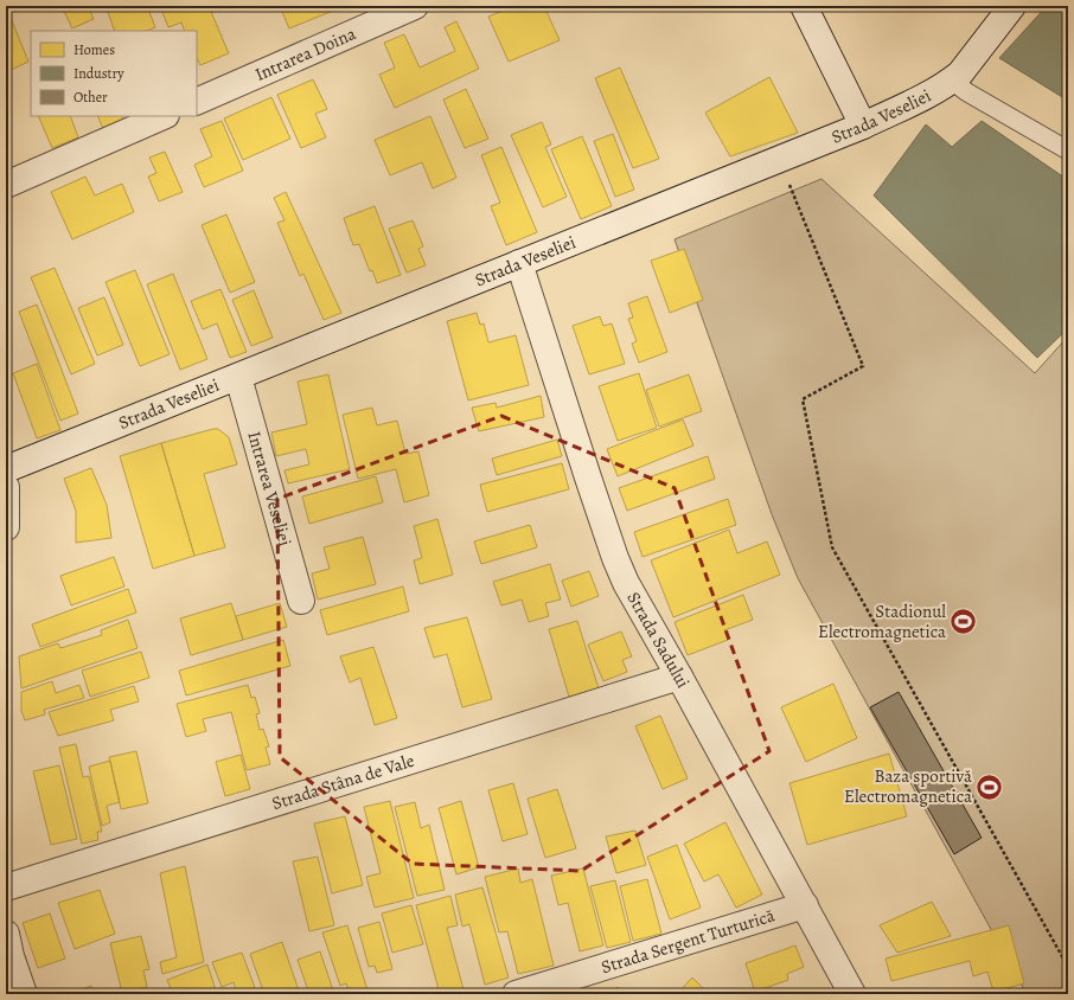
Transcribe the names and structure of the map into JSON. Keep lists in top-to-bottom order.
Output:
{
  "streets": {
    "street": [
      "Intrarea Doina",
      "Strada Veseliei",
      "Intrarea Veseliei",
      "Strada Sadului",
      "Strada Stâna de Vale",
      "Strada Sergent Turturică"
    ]
  },
  "crossings": [
    ["Strada Veseliei", "Intrarea Veseliei"],
    ["Strada Veseliei", "Strada Sadului"],
    ["Strada Sadului", "Strada Stâna de Vale"],
    ["Strada Sadului", "Strada Sergent Turturică"]
  ],
  "places": {
    "sports": ["Stadionul Electromagnetica", "Baza sportivă Electromagnetica"]
  },
  "legend": ["Homes", "Industry", "Other"]
}
